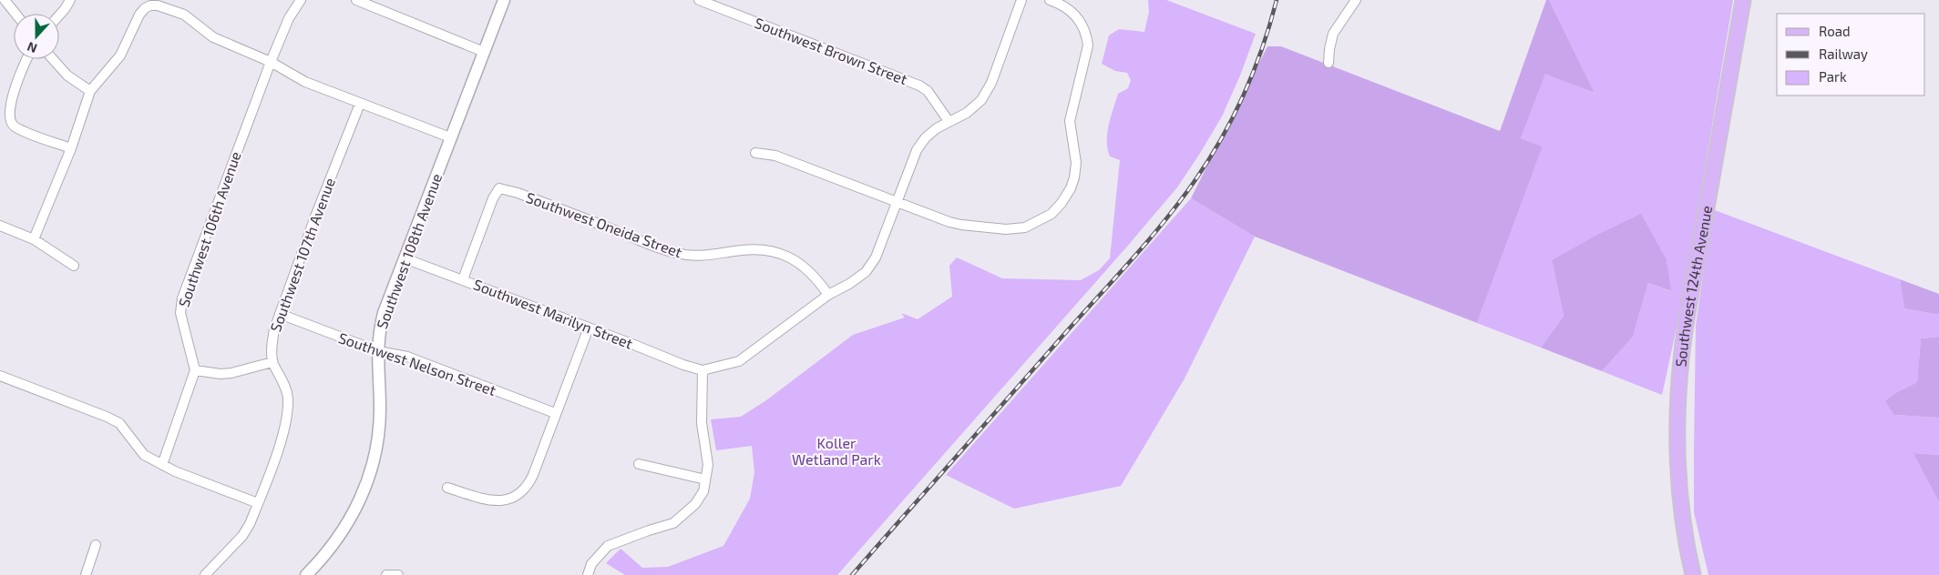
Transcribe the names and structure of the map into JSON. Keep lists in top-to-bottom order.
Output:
{
  "streets": {
    "main road": ["Southwest 124th Avenue"],
    "street": [
      "Southwest Brown Street",
      "Southwest Oneida Street",
      "Southwest 106th Avenue",
      "Southwest 108th Avenue",
      "Southwest 107th Avenue",
      "Southwest Marilyn Street",
      "Southwest Nelson Street"
    ]
  },
  "crossings": [
    ["Southwest Oneida Street", "Southwest Marilyn Street"],
    ["Southwest 108th Avenue", "Southwest Marilyn Street"],
    ["Southwest 108th Avenue", "Southwest Nelson Street"],
    ["Southwest 107th Avenue", "Southwest Nelson Street"]
  ],
  "parks": ["Koller Wetland Park"],
  "legend": ["Road", "Railway", "Park"],
  "north": "bottom"
}
